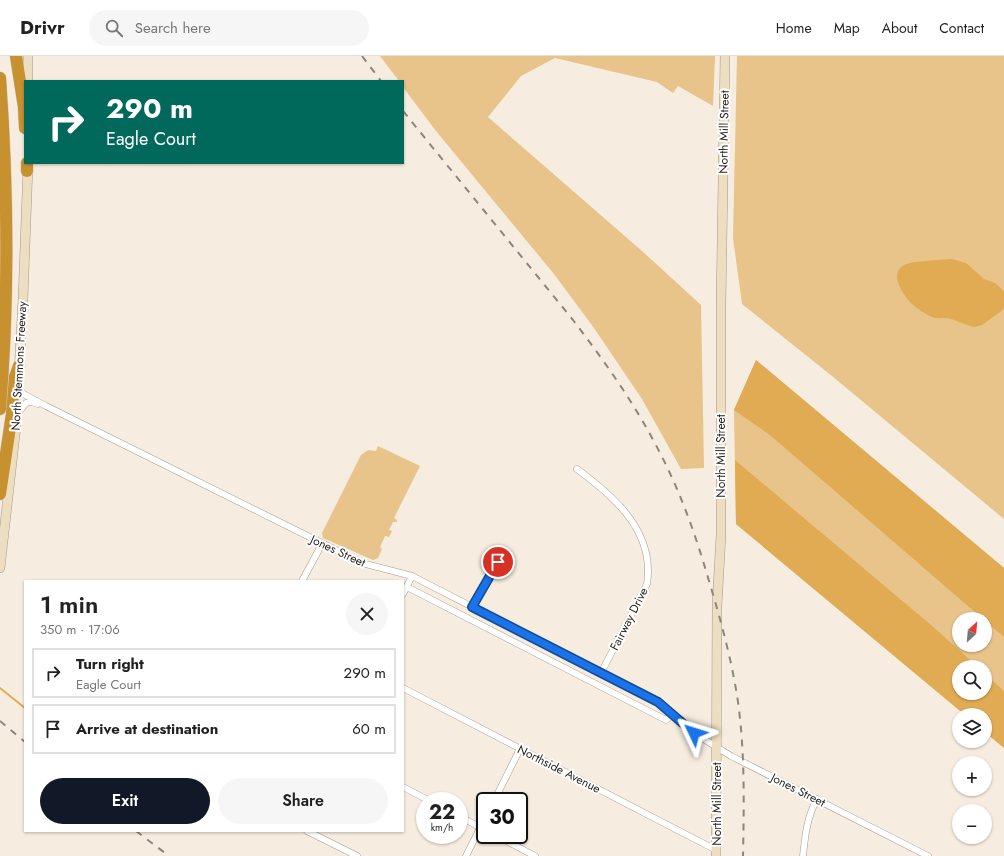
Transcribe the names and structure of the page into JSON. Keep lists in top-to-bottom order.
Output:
{
  "streets": {
    "highway": ["North Stemmons Freeway"],
    "main road": ["North Mill Street"],
    "street": ["Jones Street", "Fairway Drive", "Northside Avenue"]
  },
  "crossings": [
    ["North Mill Street", "Jones Street"],
    ["North Mill Street", "Northside Avenue"],
    ["North Stemmons Freeway", "Jones Street"],
    ["Jones Street", "Fairway Drive"]
  ],
  "north": "top right",
  "page": {
    "header": "Drivr",
    "search": "Search here",
    "nav": [
      "Home",
      "Map",
      "About",
      "Contact"
    ],
    "turn": ["290 m", "Eagle Court"],
    "heading": ["1 min", "350 m · 17:06"],
    "map_buttons": ["+", "−"],
    "list": [
      {
        "name": "Turn right",
        "note": "Eagle Court",
        "value": "290 m"
      },
      {
        "name": "Arrive at destination",
        "value": "60 m"
      }
    ],
    "buttons": ["Exit", "Share"],
    "speed": "22 km/h",
    "limit": "30"
  }
}
